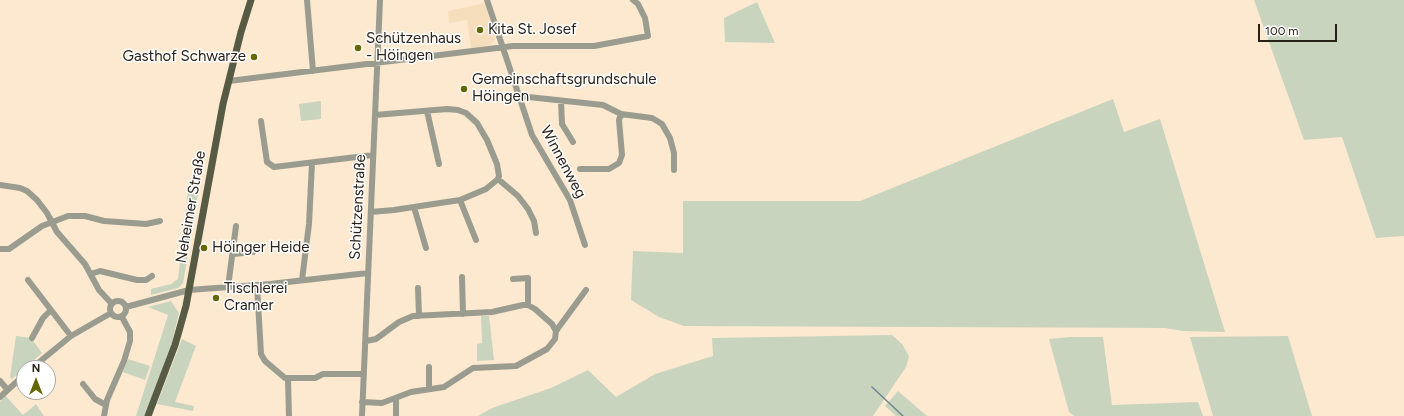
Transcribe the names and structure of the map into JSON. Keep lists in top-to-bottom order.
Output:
{
  "streets": {
    "main road": ["Neheimer Straße"],
    "street": ["Winnenweg", "Schützenstraße"]
  },
  "places": [
    "Kita St. Josef",
    "Schützenhaus - Höingen",
    "Gasthof Schwarze",
    "Gemeinschaftsgrundschule Höingen",
    "Höinger Heide",
    "Tischlerei Cramer"
  ],
  "scale_bar": "100 m",
  "north": "top"
}
